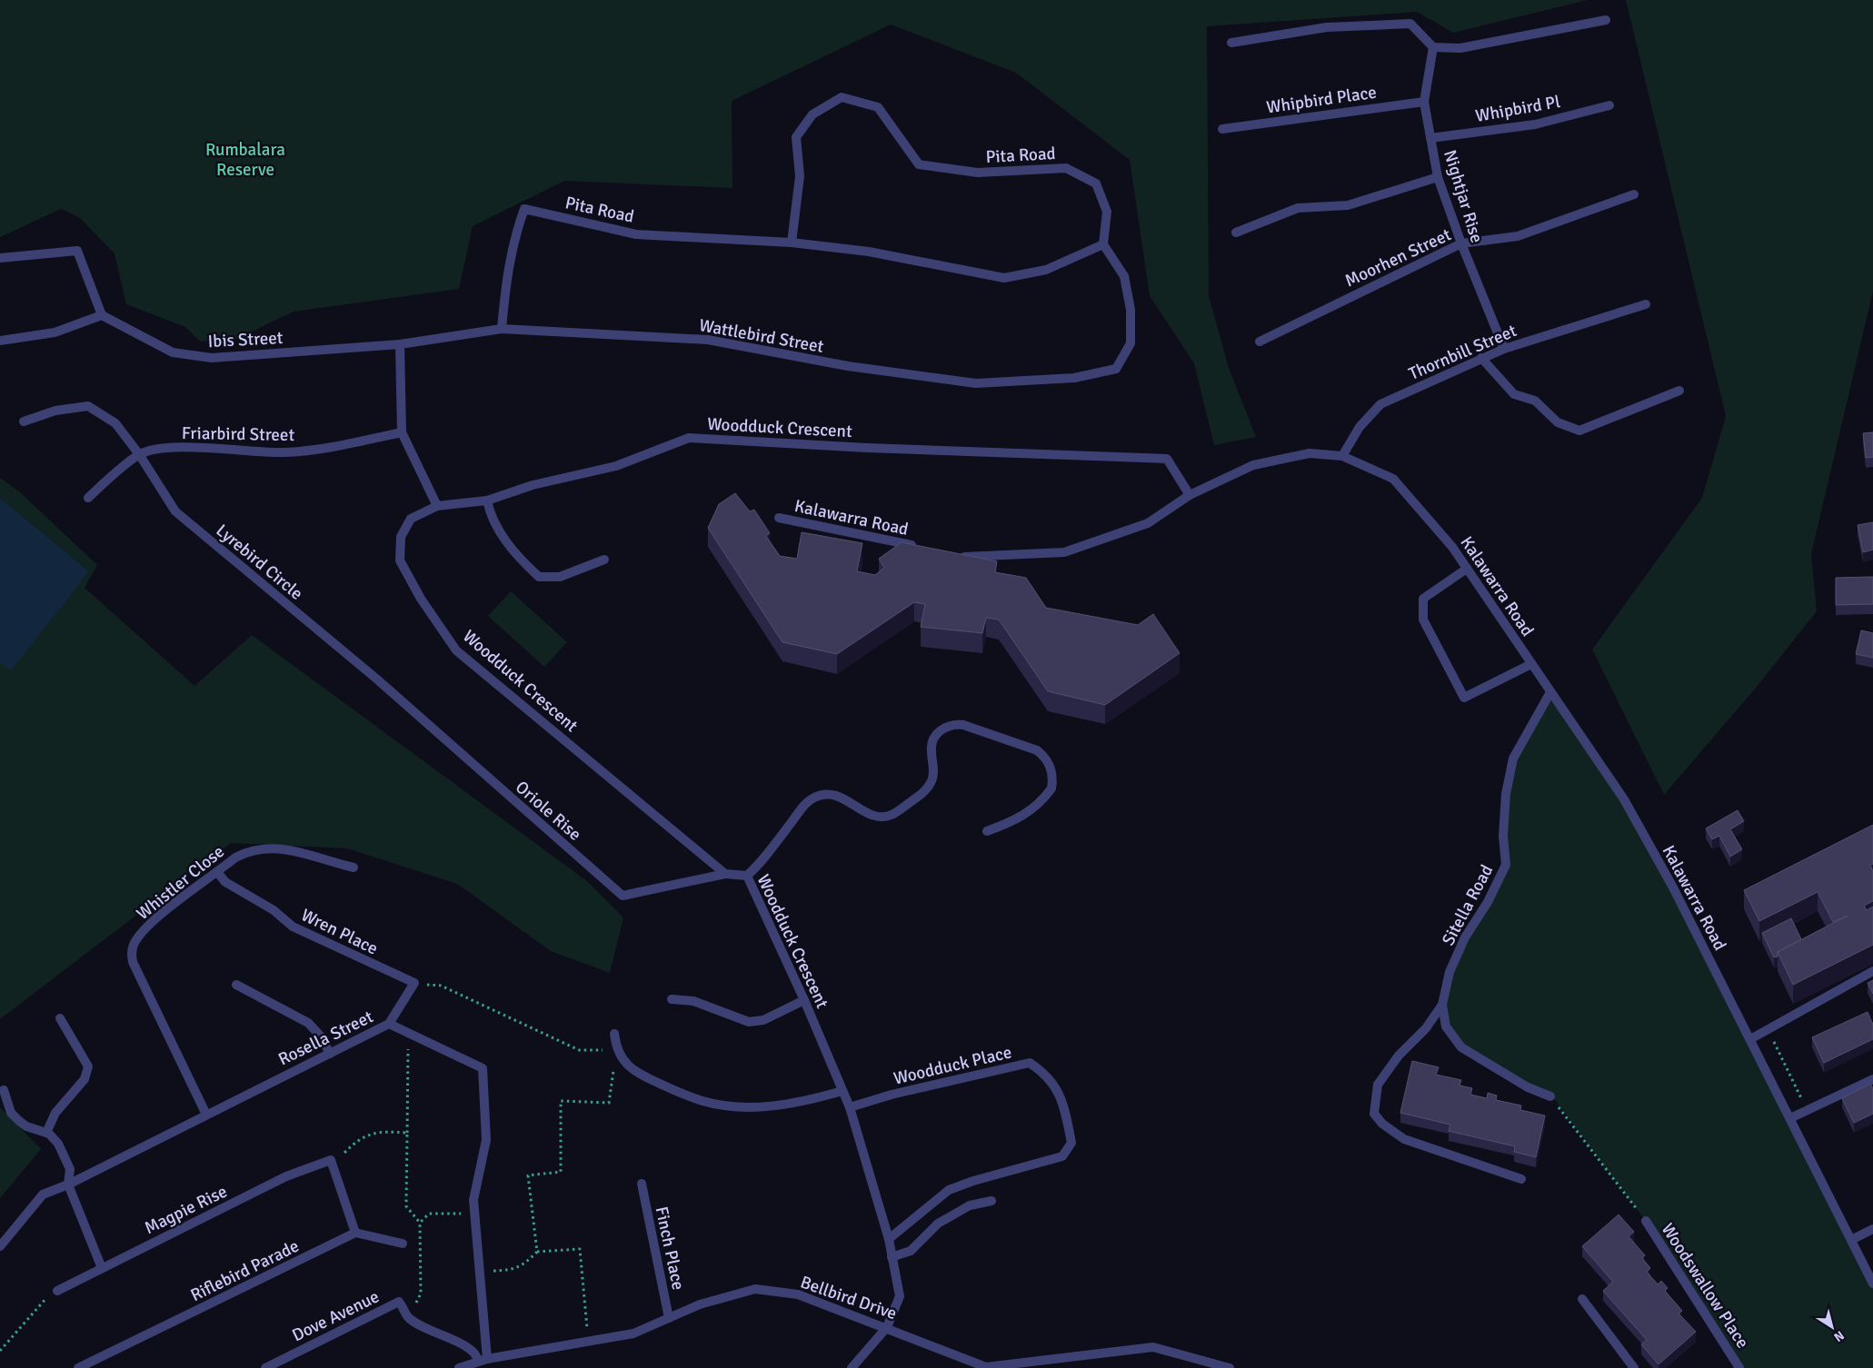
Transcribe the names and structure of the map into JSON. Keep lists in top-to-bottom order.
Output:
{
  "streets": {
    "street": [
      "Whipbird Place",
      "Whipbird Pl",
      "Pita Road",
      "Nightjar Rise",
      "Moorhen Street",
      "Wattlebird Street",
      "Ibis Street",
      "Thornbill Street",
      "Woodduck Crescent",
      "Friarbird Street",
      "Kalawarra Road",
      "Lyrebird Circle",
      "Oriole Rise",
      "Whistler Close",
      "Sitella Road",
      "Wren Place",
      "Rosella Street",
      "Woodduck Place",
      "Magpie Rise",
      "Finch Place",
      "Riflebird Parade",
      "Woodswallow Place",
      "Bellbird Drive",
      "Dove Avenue"
    ]
  },
  "crossings": [
    ["Whipbird Place", "Nightjar Rise"],
    ["Whipbird Pl", "Nightjar Rise"],
    ["Pita Road", "Wattlebird Street"],
    ["Nightjar Rise", "Moorhen Street"],
    ["Nightjar Rise", "Thornbill Street"],
    ["Wattlebird Street", "Ibis Street"],
    ["Thornbill Street", "Kalawarra Road"],
    ["Woodduck Crescent", "Kalawarra Road"],
    ["Woodduck Crescent", "Oriole Rise"],
    ["Woodduck Crescent", "Woodduck Place"],
    ["Woodduck Crescent", "Bellbird Drive"],
    ["Friarbird Street", "Lyrebird Circle"],
    ["Kalawarra Road", "Sitella Road"],
    ["Lyrebird Circle", "Oriole Rise"],
    ["Whistler Close", "Wren Place"],
    ["Whistler Close", "Rosella Street"],
    ["Rosella Street", "Bellbird Drive"],
    ["Rosella Street", "Dove Avenue"],
    ["Finch Place", "Bellbird Drive"],
    ["Bellbird Drive", "Dove Avenue"]
  ],
  "parks": ["Rumbalara Reserve"],
  "north": "bottom right"
}
